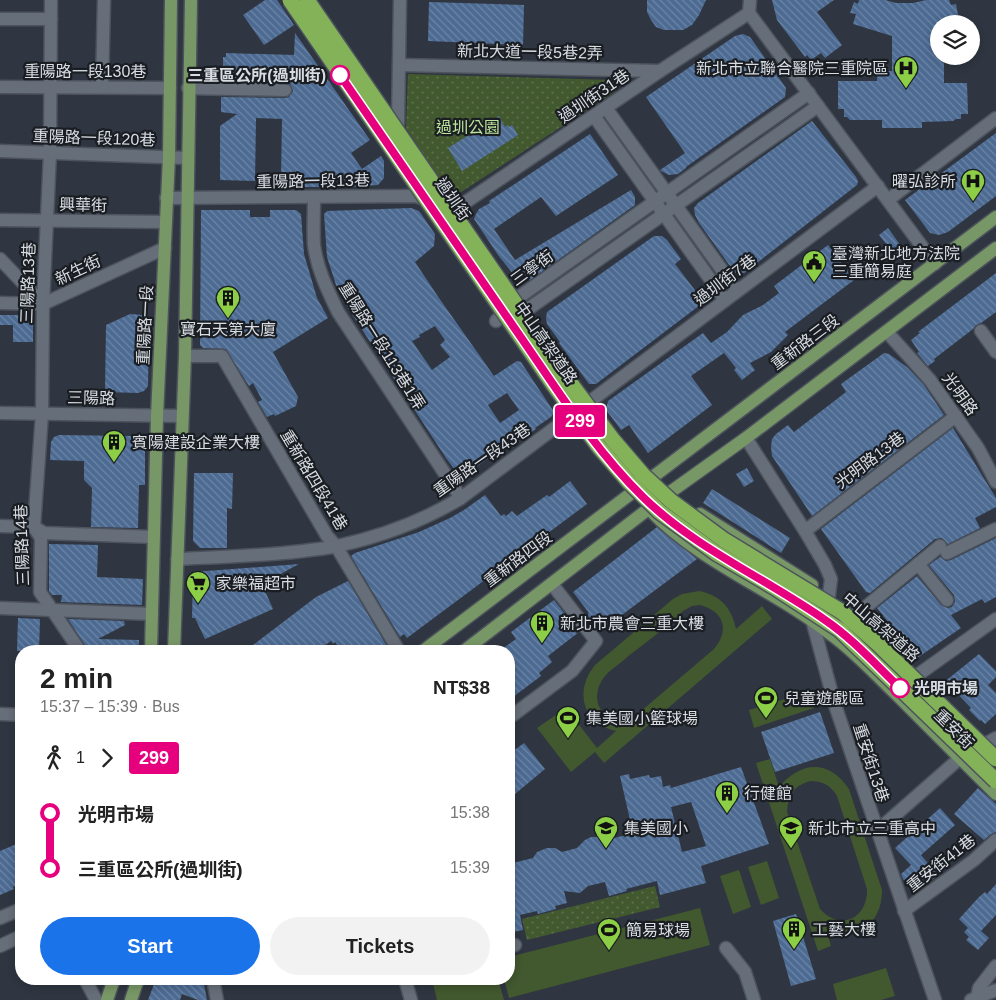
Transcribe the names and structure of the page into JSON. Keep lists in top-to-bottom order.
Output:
{
  "streets": {
    "highway": ["中山高架道路"],
    "main road": [
      "過圳街",
      "重陽路一段",
      "重新路三段",
      "重新路四段",
      "重安街"
    ],
    "street": [
      "新北大道一段5巷2弄",
      "重陽路一段130巷",
      "過圳街31巷",
      "重陽路一段120巷",
      "重陽路一段13巷",
      "興華街",
      "三寧街",
      "新生街",
      "過圳街7巷",
      "三陽路13巷",
      "重陽路一段113巷1弄",
      "光明路",
      "三陽路",
      "重陽路一段43巷",
      "光明路13巷",
      "重新路四段41巷",
      "三陽路14巷",
      "重安街13巷",
      "重安街41巷"
    ]
  },
  "crossings": [
    ["新北大道一段5巷2弄", "過圳街31巷"],
    ["重陽路一段130巷", "三陽路13巷"],
    ["重陽路一段130巷", "重陽路一段"],
    ["過圳街31巷", "重陽路一段13巷"],
    ["重陽路一段120巷", "三陽路13巷"],
    ["重陽路一段120巷", "重陽路一段"],
    ["重陽路一段13巷", "過圳街"],
    ["重陽路一段13巷", "重陽路一段"],
    ["重陽路一段13巷", "重陽路一段113巷1弄"],
    ["過圳街", "三寧街"],
    ["過圳街", "重新路三段"],
    ["過圳街", "重陽路一段43巷"],
    ["過圳街", "重新路四段"],
    ["過圳街", "重安街"],
    ["興華街", "三陽路13巷"],
    ["興華街", "重陽路一段"],
    ["新生街", "三陽路13巷"],
    ["新生街", "重陽路一段"],
    ["過圳街7巷", "重陽路一段43巷"],
    ["三陽路13巷", "三陽路"],
    ["三陽路13巷", "三陽路14巷"],
    ["重陽路一段", "三陽路"],
    ["重新路三段", "重新路四段"],
    ["重陽路一段113巷1弄", "重陽路一段43巷"],
    ["光明路", "光明路13巷"],
    ["三陽路", "三陽路14巷"],
    ["重陽路一段43巷", "重新路四段41巷"],
    ["重安街", "重安街13巷"],
    ["重安街13巷", "重安街41巷"]
  ],
  "parks": ["過圳公園"],
  "places": {
    "other": ["三重區公所(過圳街)", "光明市場"],
    "hospital": ["新北市立聯合醫院三重院區", "曜弘診所"],
    "public building": ["臺灣新北地方法院 三重簡易庭"],
    "building": [
      "寶石天第大廈",
      "賓陽建設企業大樓",
      "新北市農會三重大樓",
      "行健館",
      "工藝大樓"
    ],
    "supermarket": ["家樂福超市"],
    "sports": ["兒童遊戲區", "集美國小籃球場", "簡易球場"],
    "school or university": ["集美國小", "新北市立三重高中"]
  },
  "lines": ["bus line 299"],
  "page": {
    "on_map": "299",
    "heading": ["2 min", "15:37 – 15:39 · Bus", "NT$38"],
    "legs": ["1", "299"],
    "list": [
      {
        "name": "光明市場",
        "value": "15:38"
      },
      {
        "name": "三重區公所(過圳街)",
        "value": "15:39"
      }
    ],
    "buttons": ["Start", "Tickets"]
  }
}
